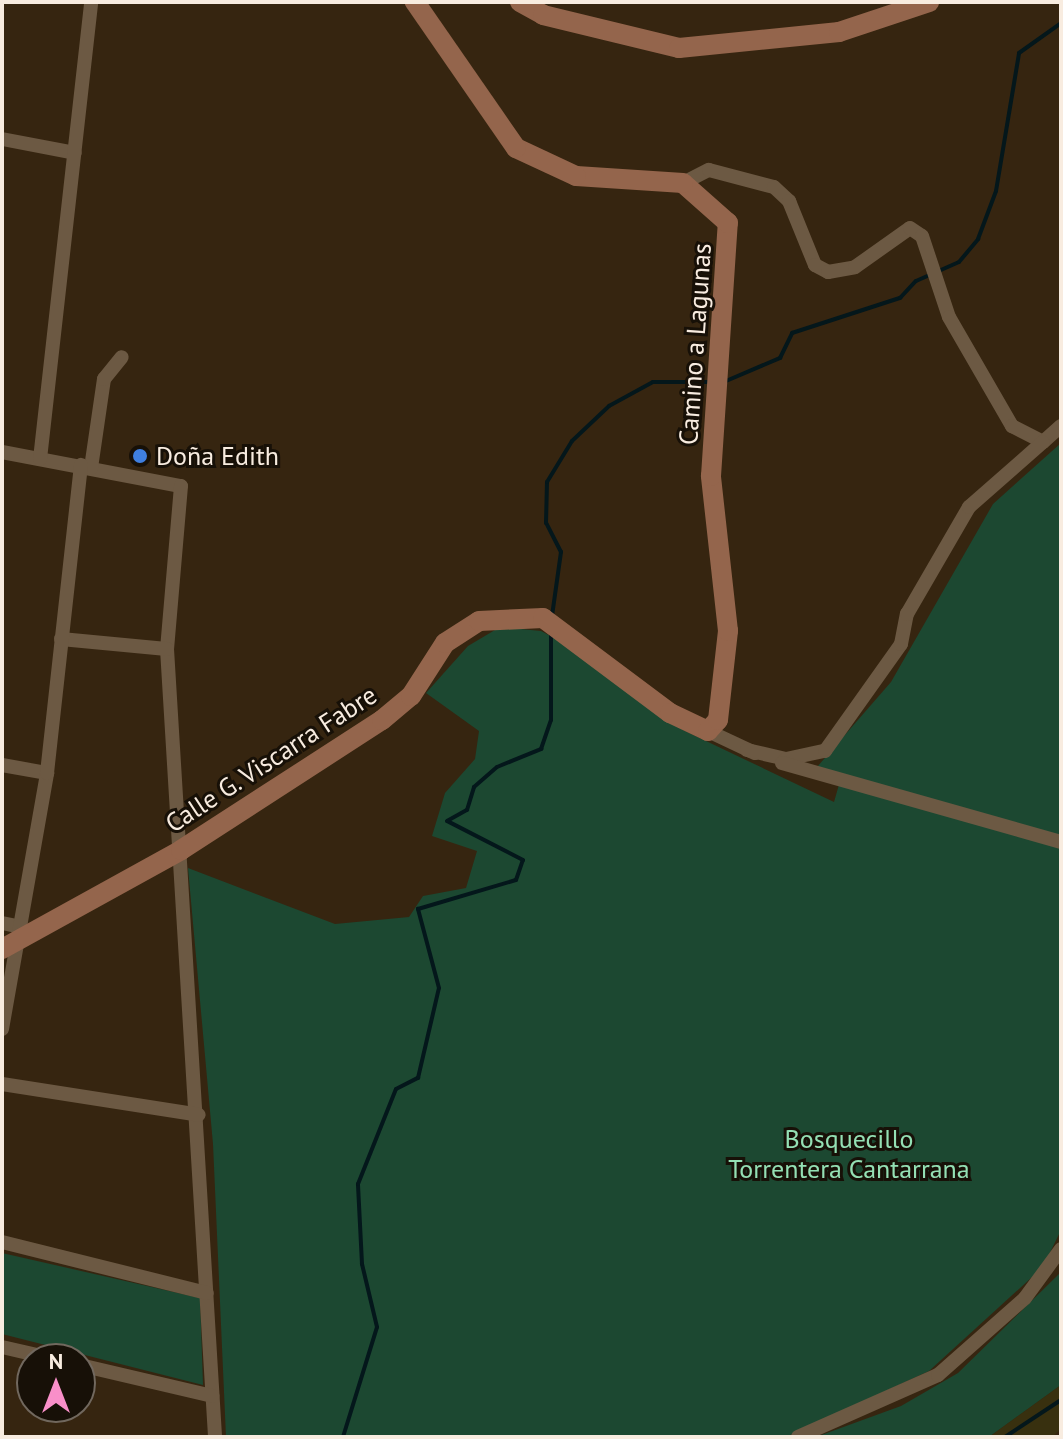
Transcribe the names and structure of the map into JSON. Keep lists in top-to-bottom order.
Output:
{
  "streets": {
    "street": ["Camino a Lagunas", "Calle G. Viscarra Fabre"]
  },
  "crossings": [
    ["Camino a Lagunas", "Calle G. Viscarra Fabre"]
  ],
  "parks": ["Bosquecillo Torrentera Cantarrana"],
  "places": ["Doña Edith"],
  "north": "top"
}
